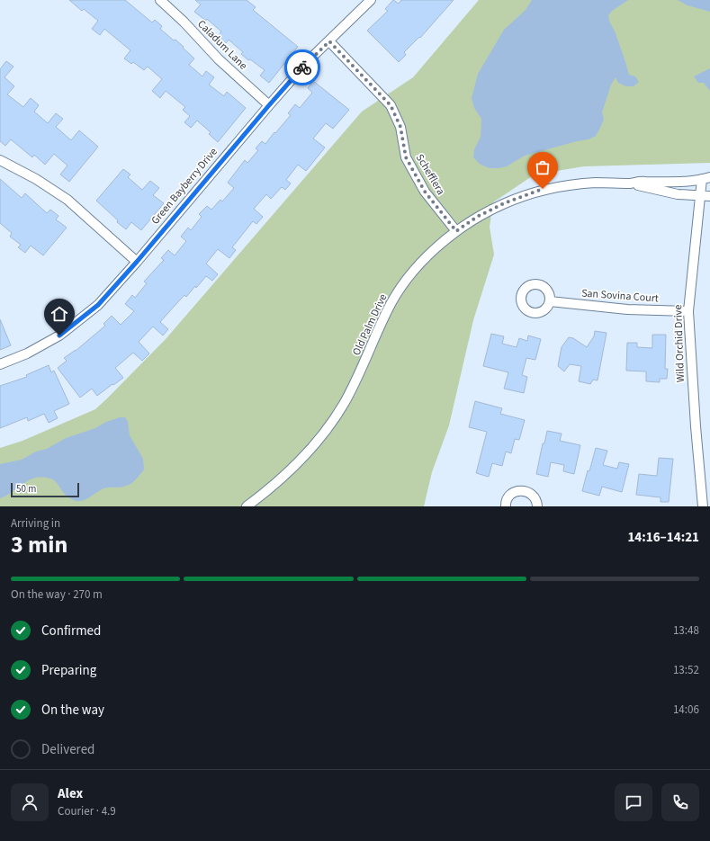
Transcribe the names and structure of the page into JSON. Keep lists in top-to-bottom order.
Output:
{
  "streets": {
    "street": [
      "Caladum Lane",
      "Schefflera",
      "Green Bayberry Drive",
      "San Sovina Court",
      "Old Palm Drive",
      "Wild Orchid Drive"
    ]
  },
  "crossings": [
    ["Caladum Lane", "Green Bayberry Drive"],
    ["Schefflera", "Green Bayberry Drive"],
    ["Schefflera", "Old Palm Drive"],
    ["San Sovina Court", "Wild Orchid Drive"],
    ["Old Palm Drive", "Wild Orchid Drive"]
  ],
  "scale_bar": "50 m",
  "page": {
    "scale": "50 m",
    "heading": ["3 min", "Arriving in", "14:16–14:21"],
    "panel": ["Alex", "Courier · 4.9"],
    "bar": "On the way · 270 m",
    "list": [
      ["Confirmed", "13:48"],
      ["Preparing", "13:52"],
      ["On the way", "14:06"],
      "Delivered"
    ]
  }
}
